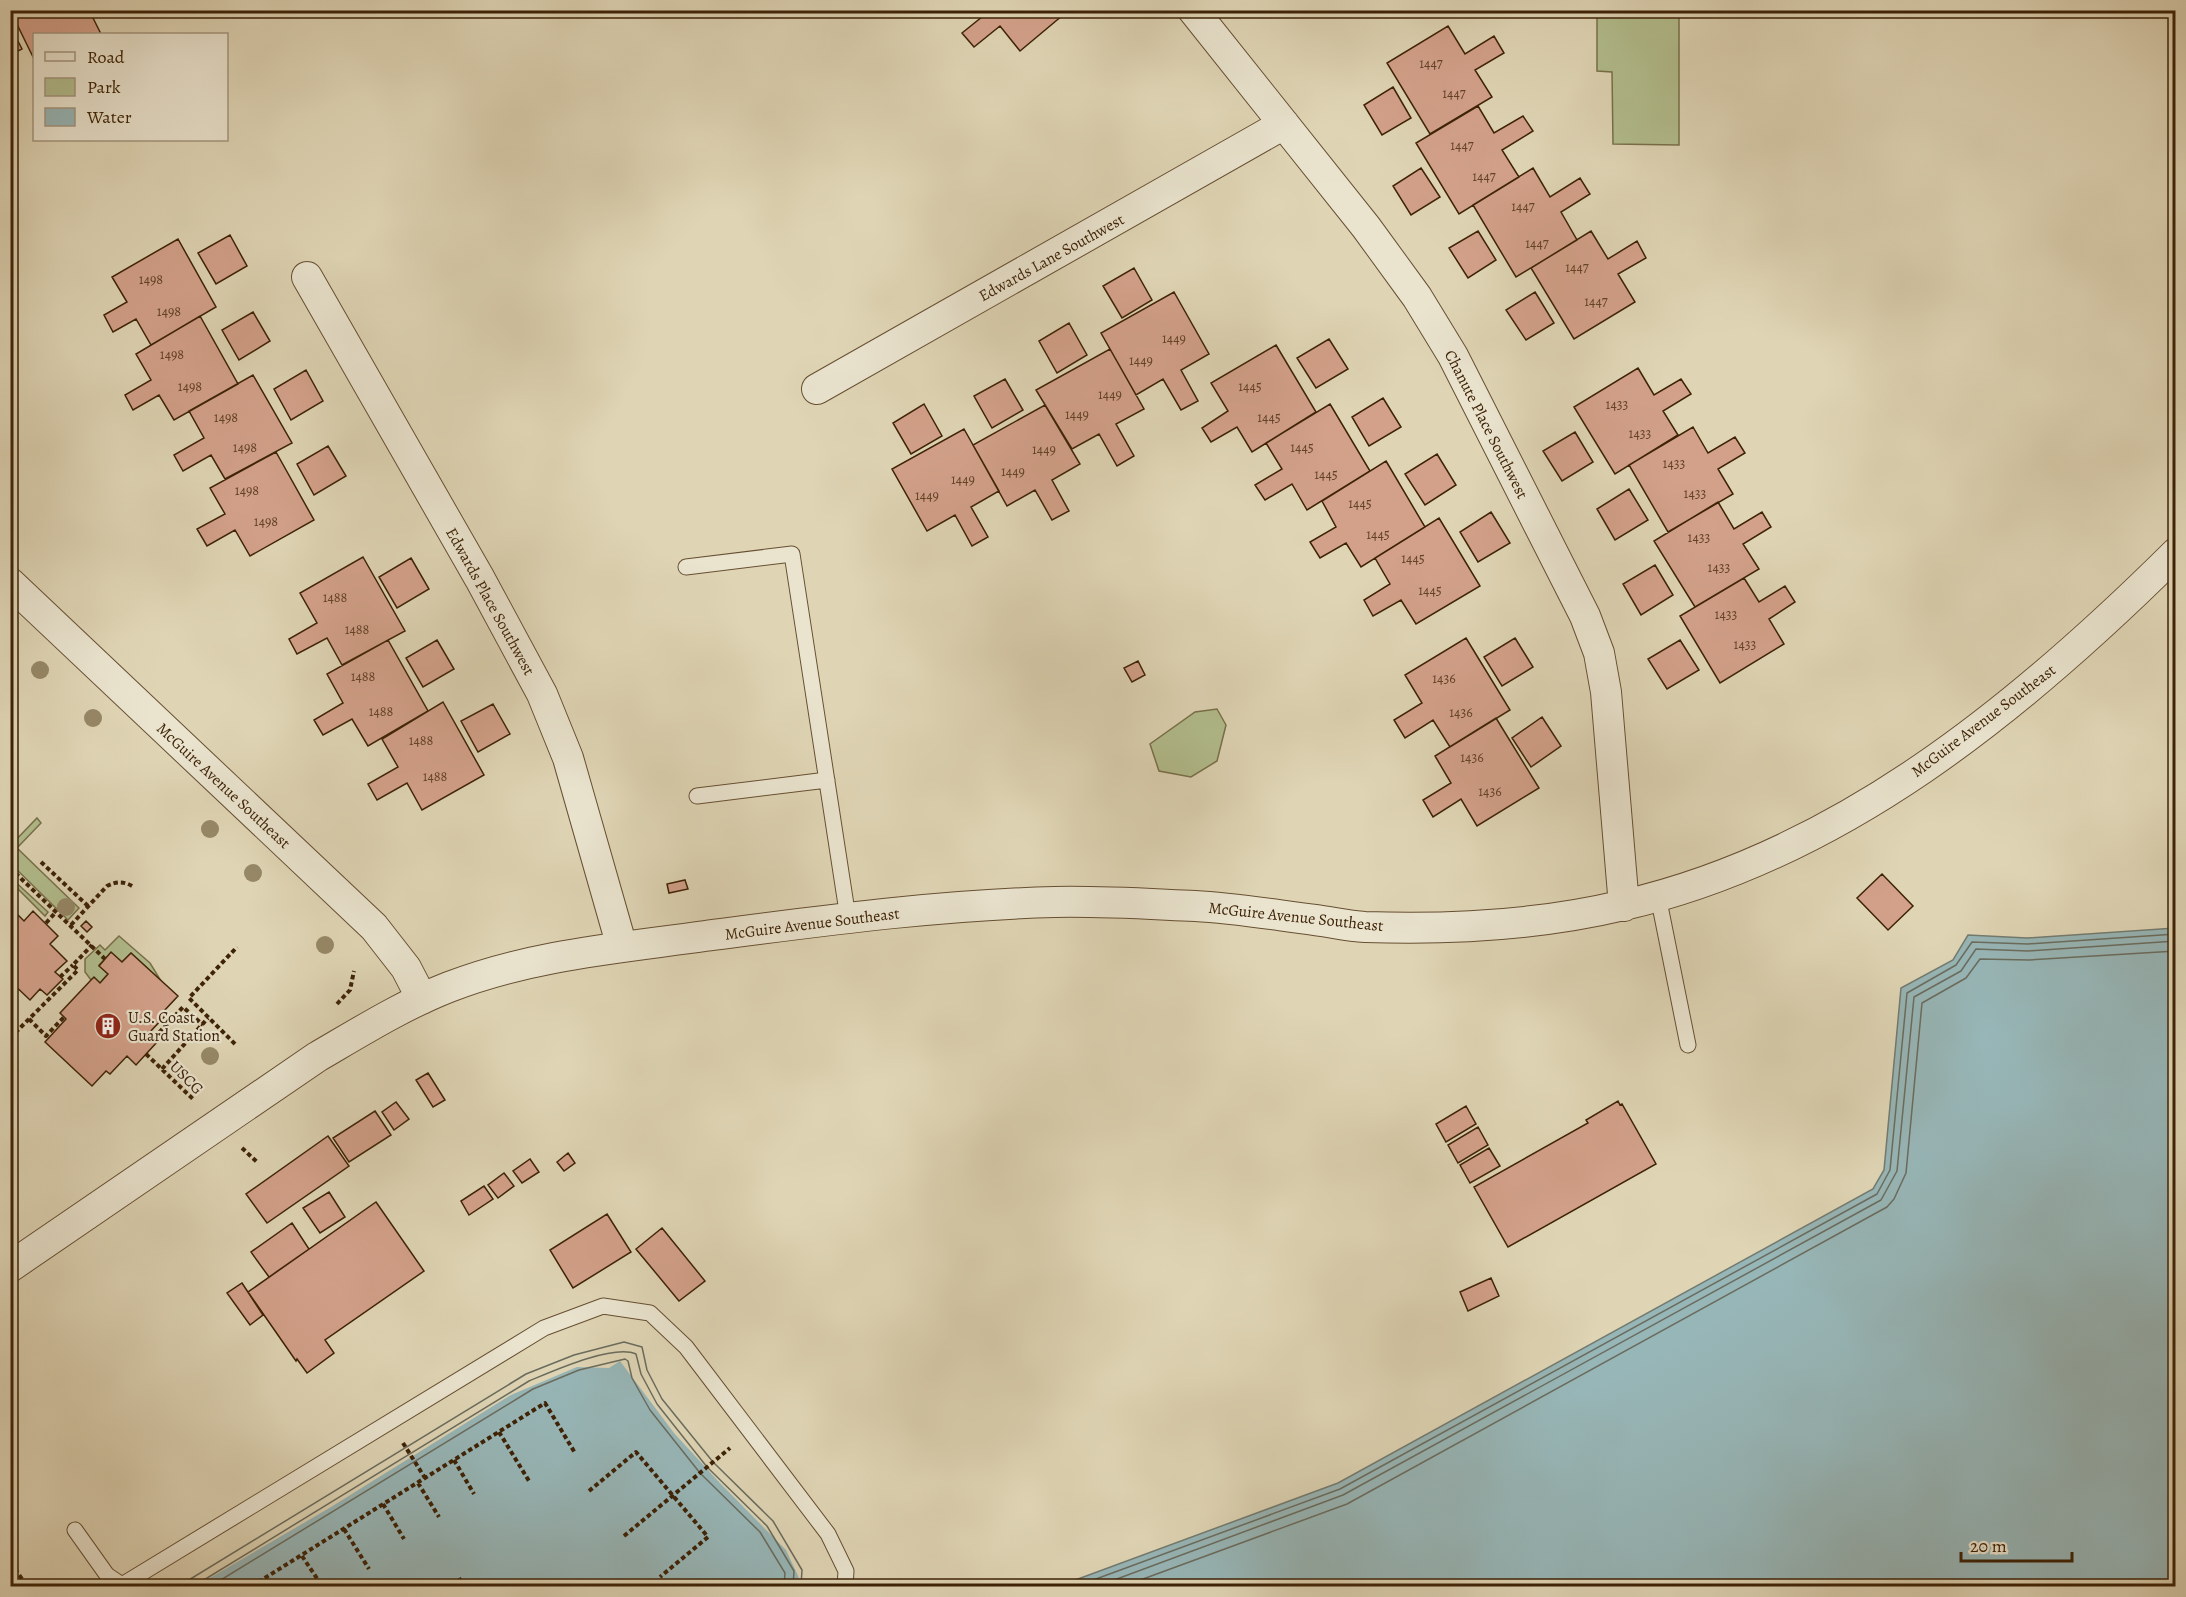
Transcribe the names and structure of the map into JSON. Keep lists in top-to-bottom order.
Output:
{
  "streets": {
    "street": [
      "Edwards Lane Southwest",
      "Chanute Place Southwest",
      "Edwards Place Southwest",
      "McGuire Avenue Southeast"
    ],
    "path": ["USCG"]
  },
  "crossings": [
    ["Edwards Lane Southwest", "Chanute Place Southwest"],
    ["Chanute Place Southwest", "McGuire Avenue Southeast"],
    ["Edwards Place Southwest", "McGuire Avenue Southeast"]
  ],
  "places": {
    "building": ["U.S. Coast Guard Station"]
  },
  "house_numbers": [
    "1447",
    "1447",
    "1447",
    "1447",
    "1447",
    "1447",
    "1447",
    "1498",
    "1447",
    "1498",
    "1449",
    "1498",
    "1449",
    "1498",
    "1445",
    "1449",
    "1433",
    "1449",
    "1498",
    "1445",
    "1433",
    "1498",
    "1445",
    "1449",
    "1433",
    "1449",
    "1445",
    "1449",
    "1498",
    "1433",
    "1449",
    "1445",
    "1498",
    "1445",
    "1433",
    "1445",
    "1433",
    "1445",
    "1488",
    "1433",
    "1488",
    "1433",
    "1488",
    "1436",
    "1488",
    "1436",
    "1488",
    "1436",
    "1488",
    "1436"
  ],
  "legend": ["Road", "Park", "Water"],
  "scale_bar": "20 m"
}
